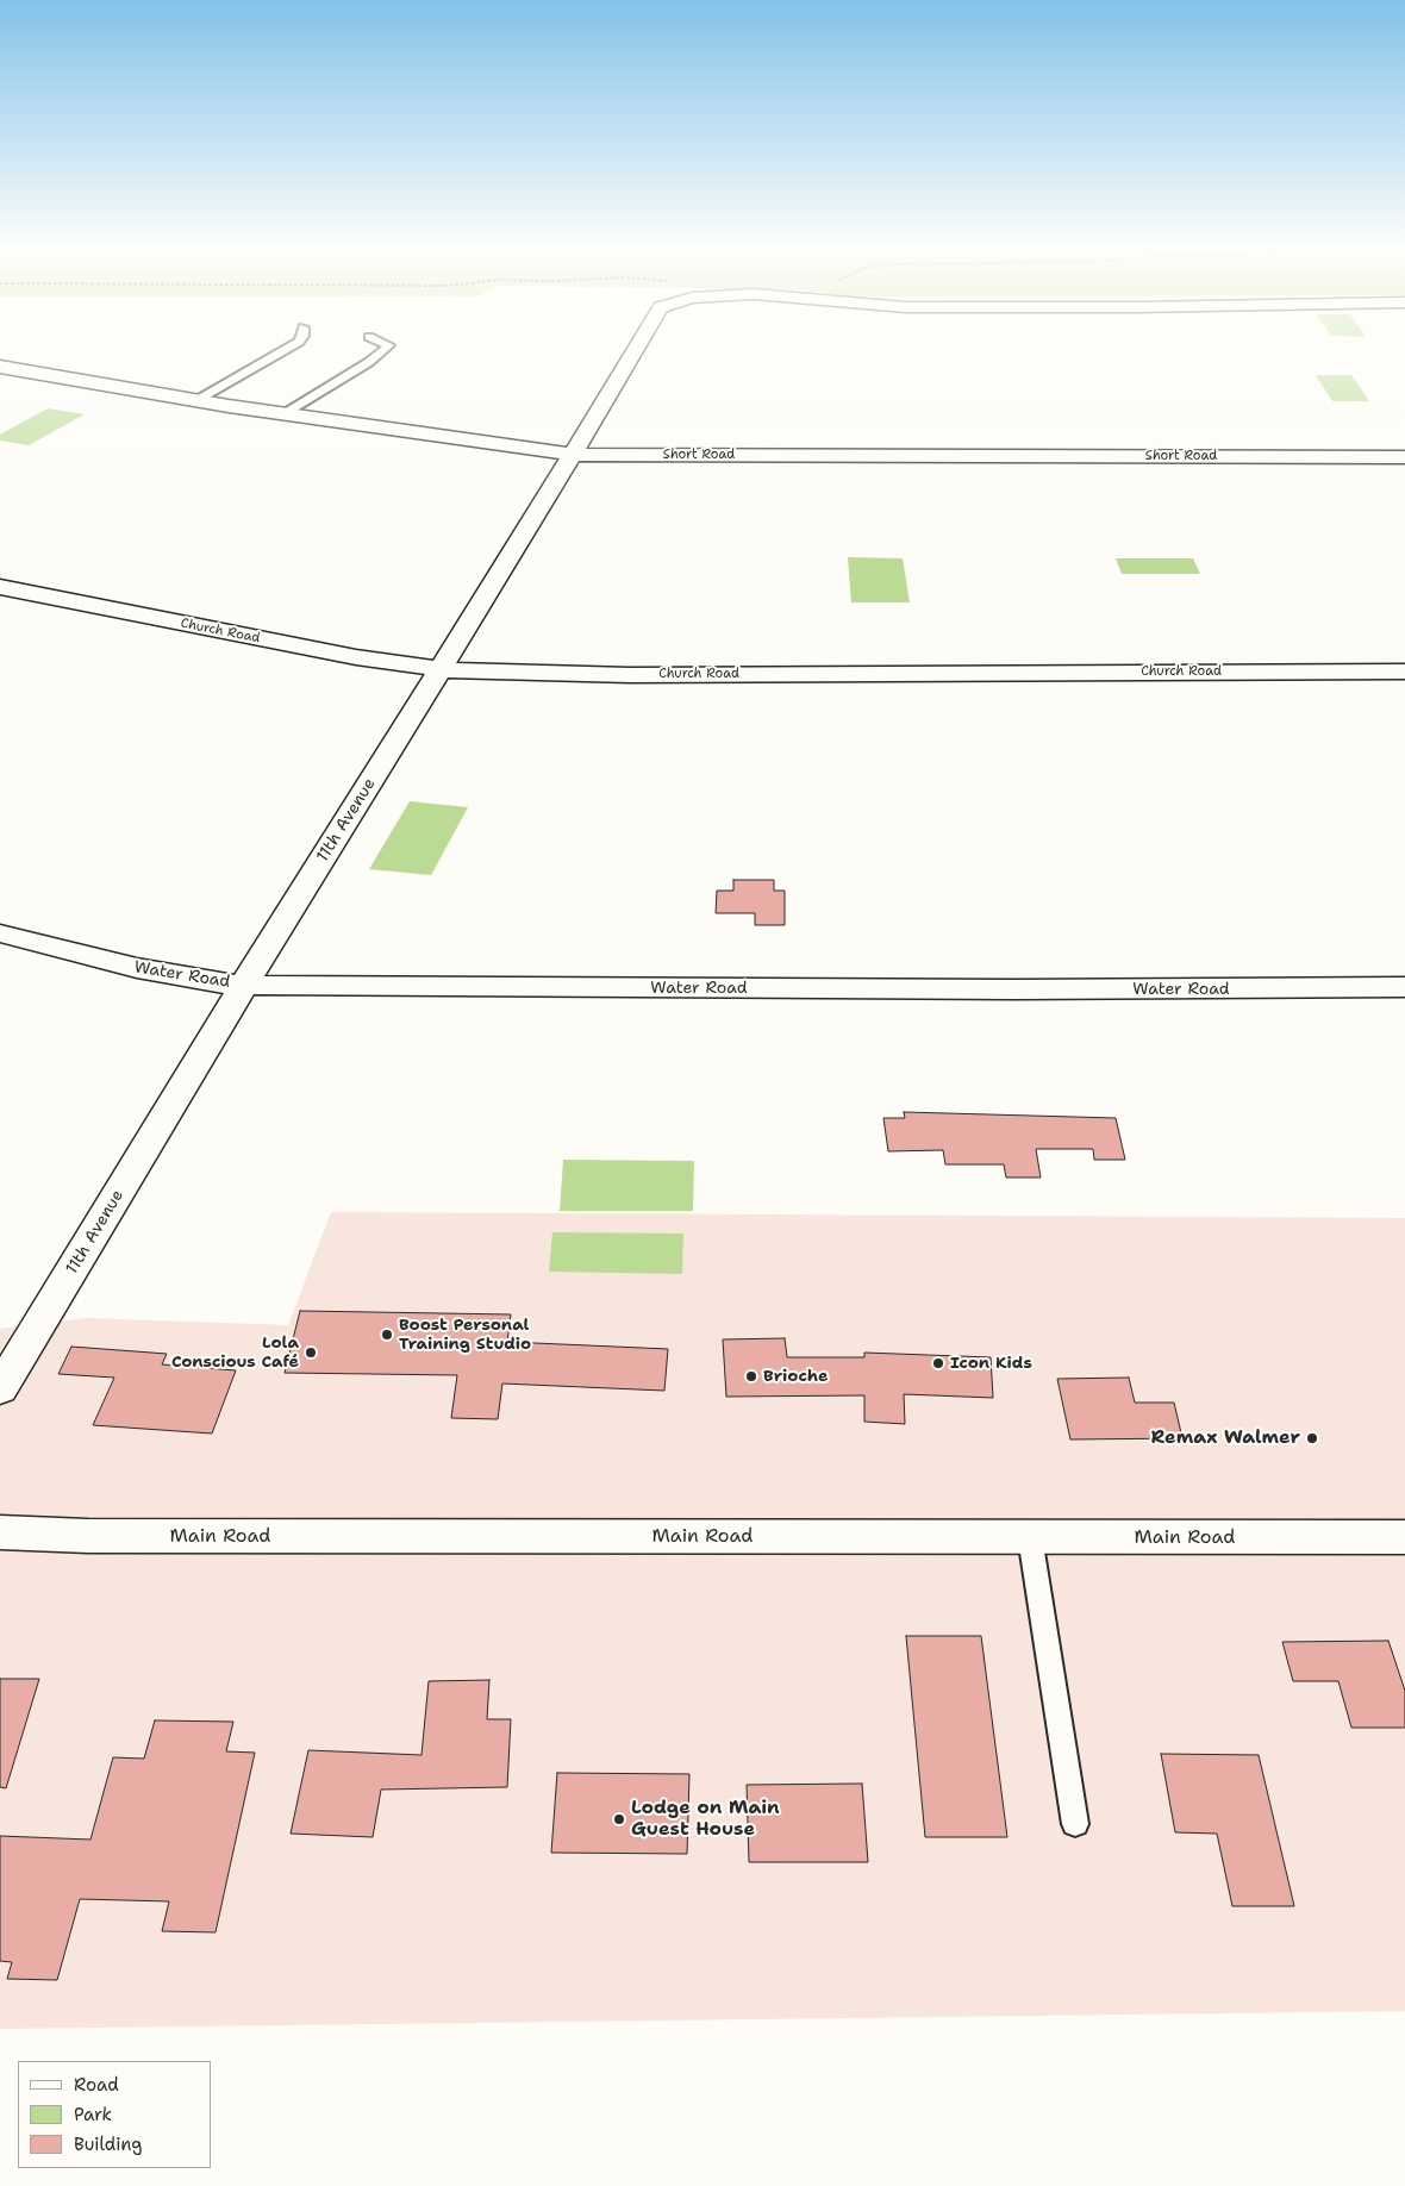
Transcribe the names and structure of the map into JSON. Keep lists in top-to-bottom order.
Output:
{
  "streets": {
    "street": [
      "Short Road",
      "Church Road",
      "11th Avenue",
      "Water Road",
      "Main Road"
    ]
  },
  "crossings": [
    ["Short Road", "11th Avenue"],
    ["Church Road", "11th Avenue"],
    ["11th Avenue", "Water Road"]
  ],
  "places": [
    "Boost Personal Training Studio",
    "Lola Conscious Café",
    "Icon Kids",
    "Brioche",
    "Remax Walmer",
    "Lodge on Main Guest House"
  ],
  "legend": ["Road", "Park", "Building"]
}
